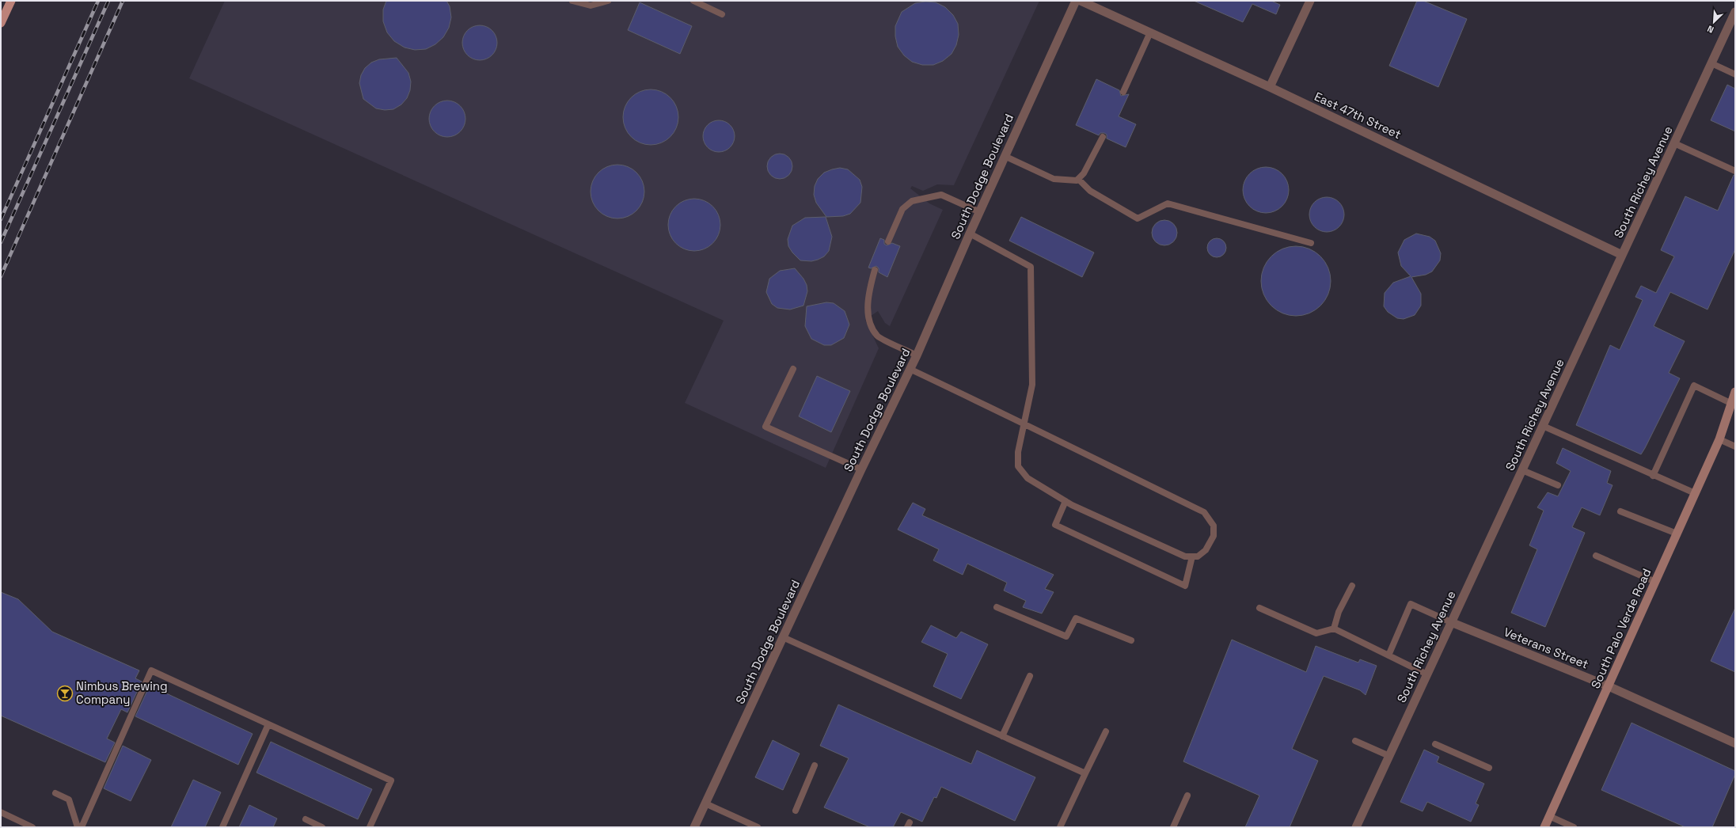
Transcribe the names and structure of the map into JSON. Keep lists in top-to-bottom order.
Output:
{
  "streets": {
    "main road": ["South Palo Verde Road"],
    "street": [
      "East 47th Street",
      "South Dodge Boulevard",
      "South Richey Avenue",
      "Veterans Street"
    ]
  },
  "crossings": [
    ["East 47th Street", "South Richey Avenue"],
    ["South Richey Avenue", "Veterans Street"],
    ["South Palo Verde Road", "Veterans Street"]
  ],
  "places": {
    "bar": ["Nimbus Brewing Company"]
  },
  "north": "bottom left"
}
